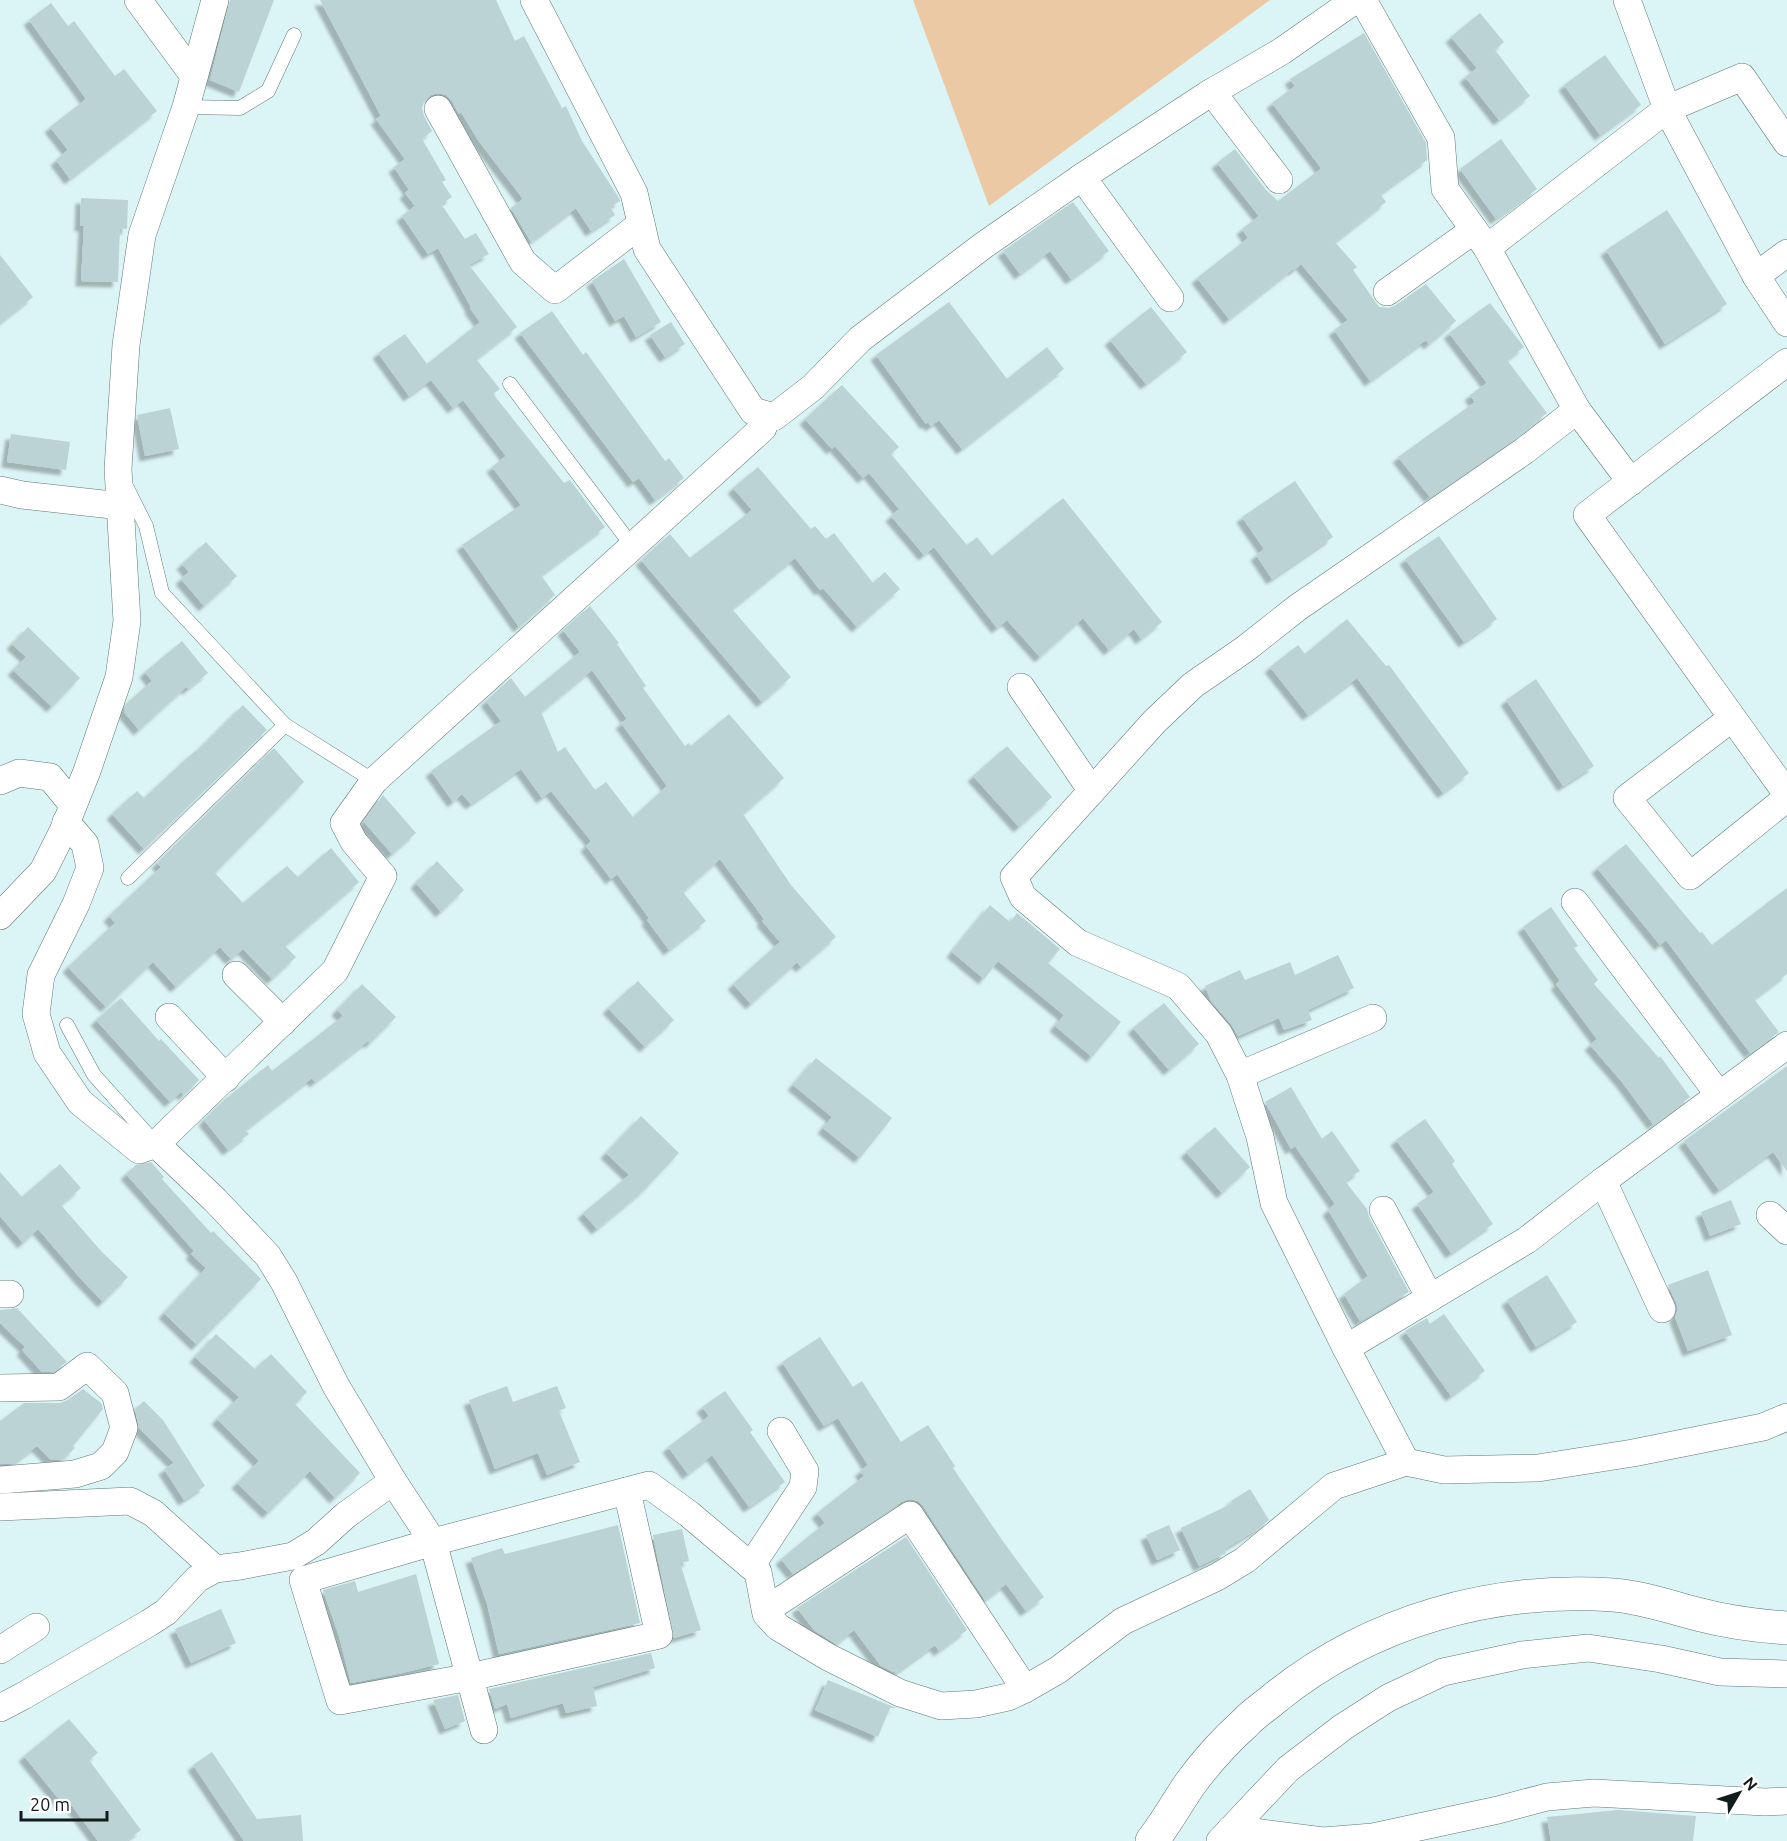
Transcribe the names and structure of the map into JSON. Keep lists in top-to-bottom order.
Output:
{
  "scale_bar": "20 m",
  "north": "top right"
}
